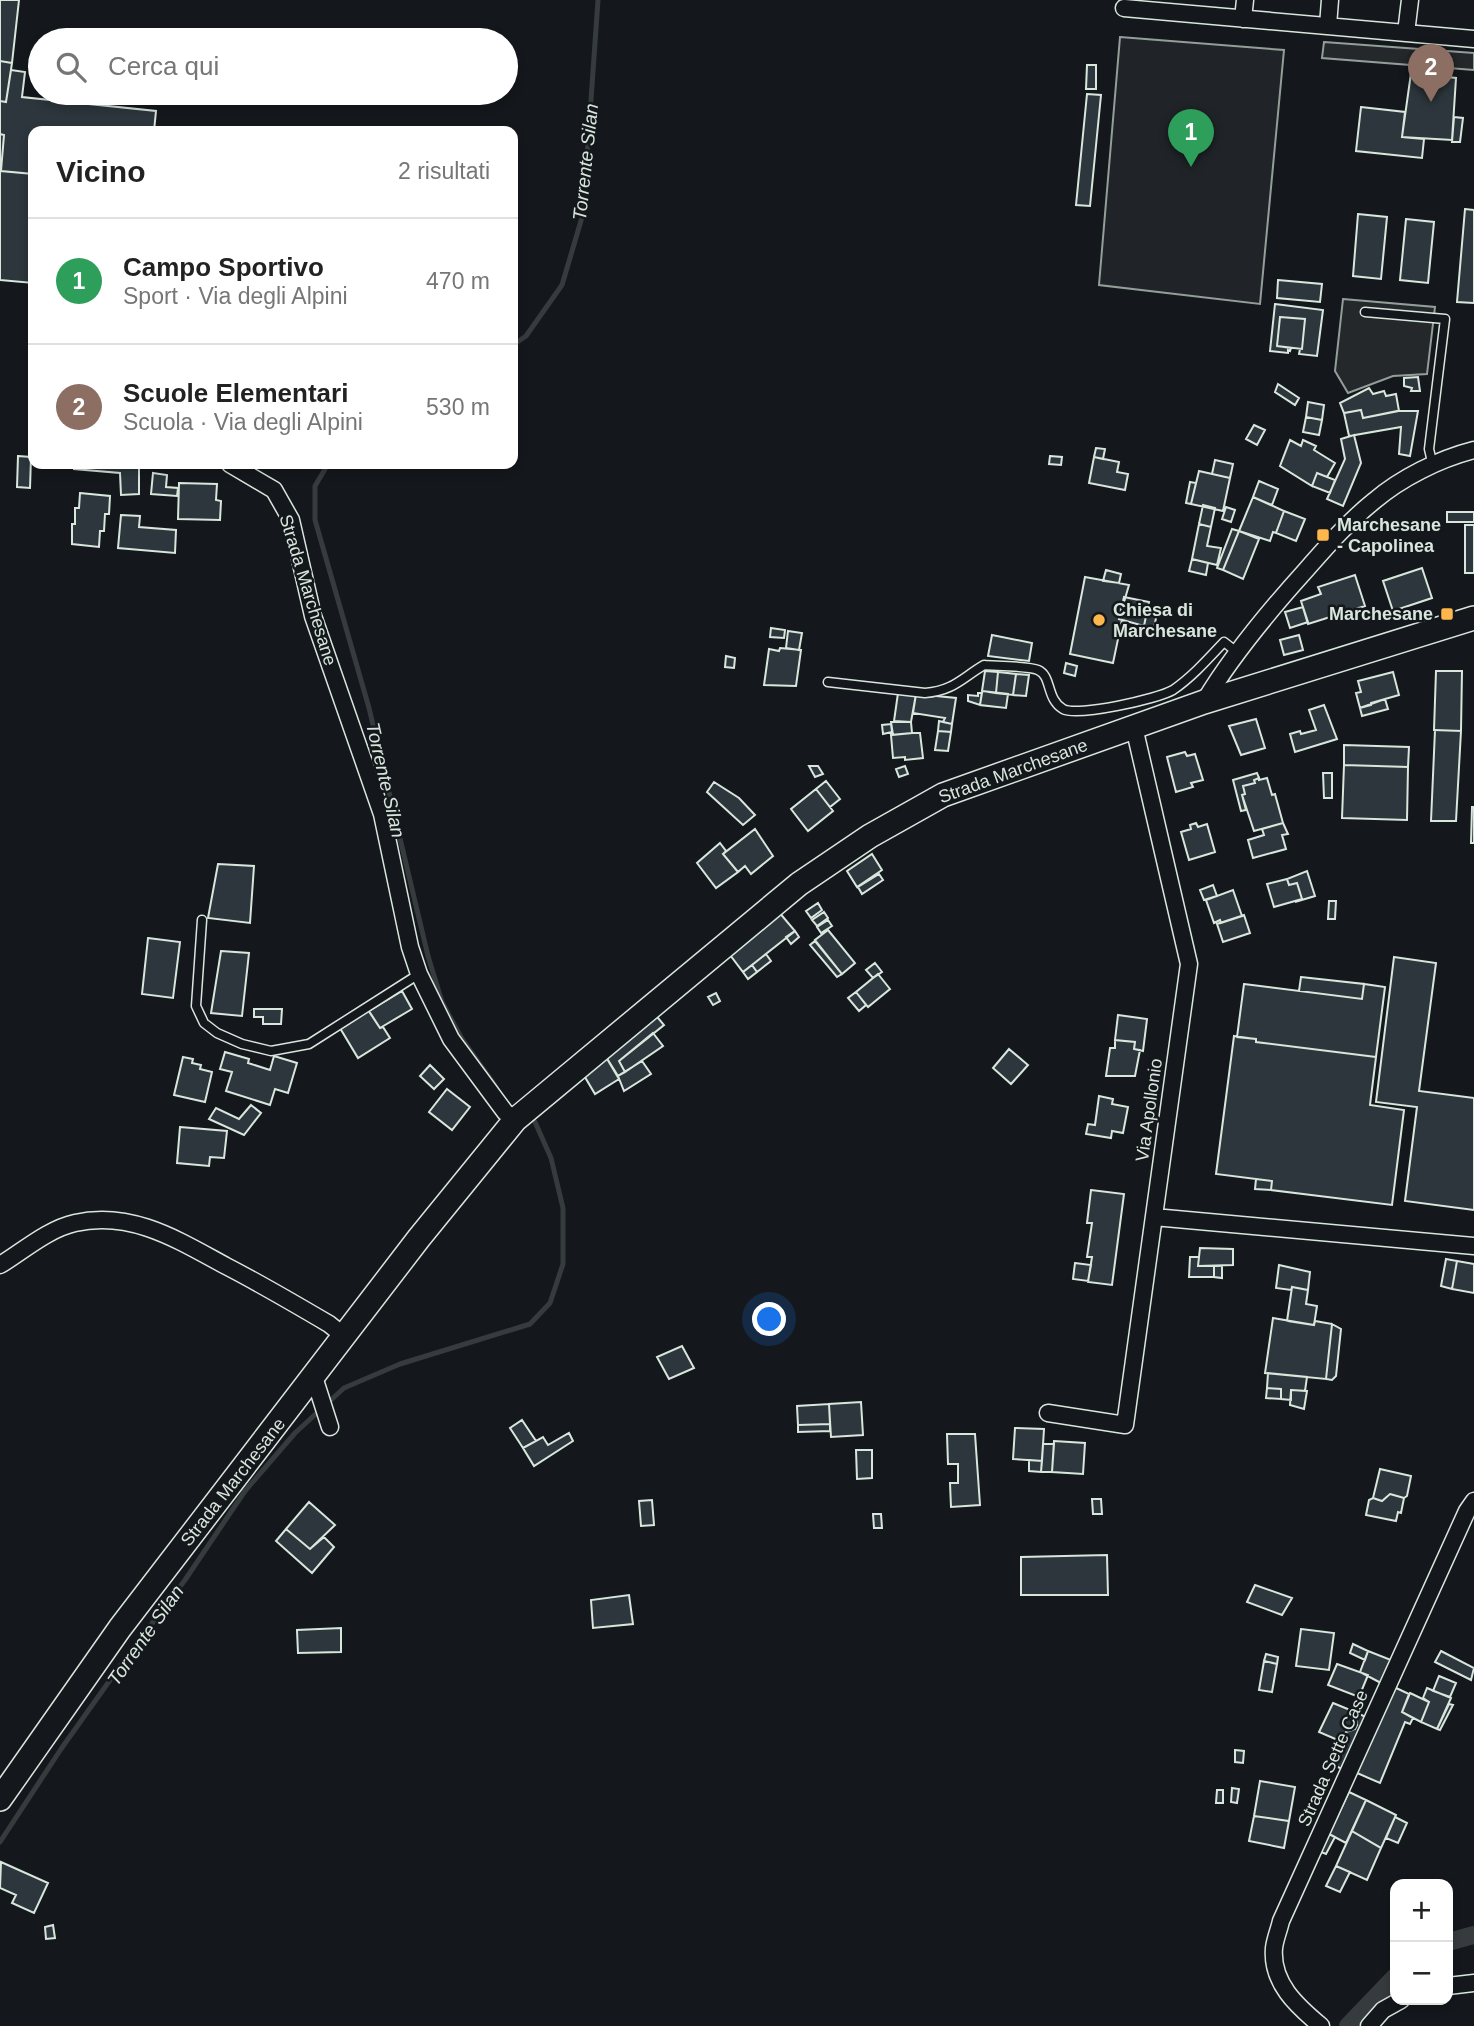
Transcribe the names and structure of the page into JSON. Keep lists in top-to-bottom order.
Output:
{
  "streets": {
    "main road": ["Strada Marchesane"],
    "street": ["Via Apollonio", "Strada Sette Case"]
  },
  "crossings": [
    ["Strada Marchesane", "Via Apollonio"]
  ],
  "water": ["Torrente Silan"],
  "places": {
    "transit": ["Marchesane - Capolinea", "Marchesane"],
    "other": ["Chiesa di Marchesane"]
  },
  "page": {
    "search": "Cerca qui",
    "pins": ["2", "1"],
    "heading": ["Vicino", "2 risultati"],
    "list": [
      {
        "mark": "1",
        "name": "Campo Sportivo",
        "note": "Sport · Via degli Alpini",
        "value": "470 m"
      },
      {
        "mark": "2",
        "name": "Scuole Elementari",
        "note": "Scuola · Via degli Alpini",
        "value": "530 m"
      }
    ],
    "map_buttons": ["+", "−"]
  }
}
